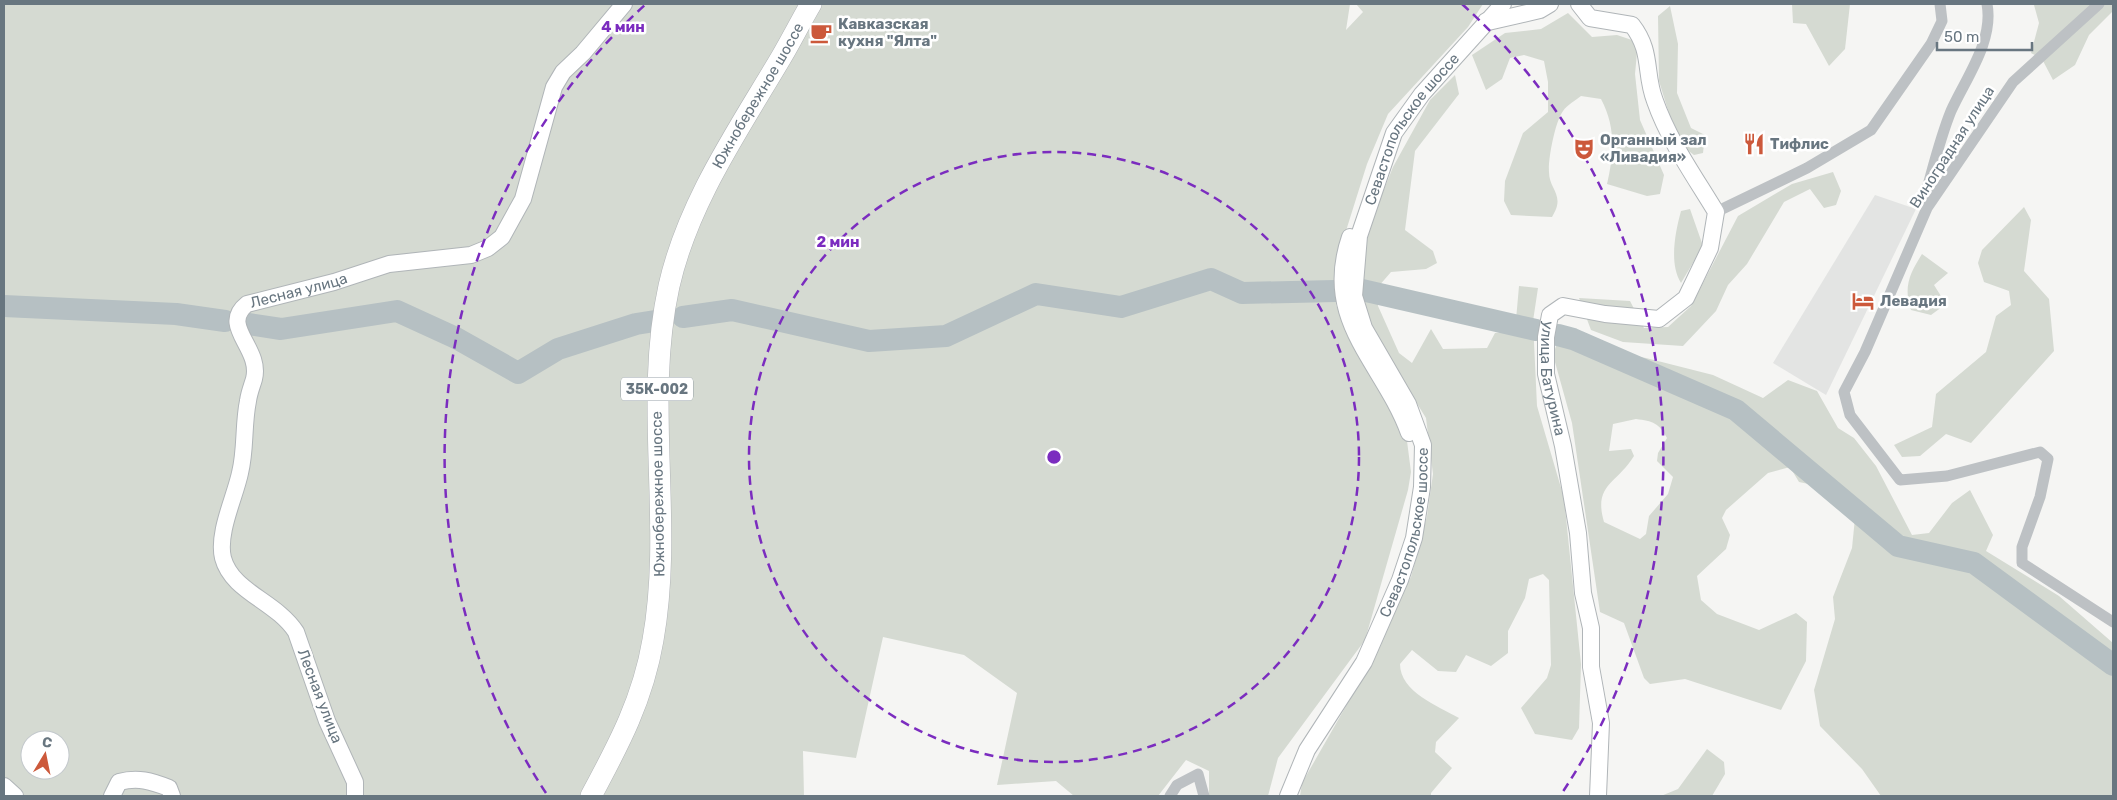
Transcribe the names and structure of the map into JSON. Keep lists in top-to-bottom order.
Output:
{
  "streets": {
    "highway": ["Южнобережное шоссе", "35К-002"],
    "street": [
      "Севастопольское шоссе",
      "Виноградная улица",
      "Лесная улица",
      "улица Батурина"
    ]
  },
  "places": {
    "cafe": ["Кавказская кухня \"Ялта\""],
    "restaurant": ["Тифлис"],
    "theatre": ["Органный зал «Ливадия»"],
    "hotel": ["Левадия"]
  },
  "scale_bar": "50 m",
  "north": "top",
  "rings": ["4 мин", "2 мин"]
}
